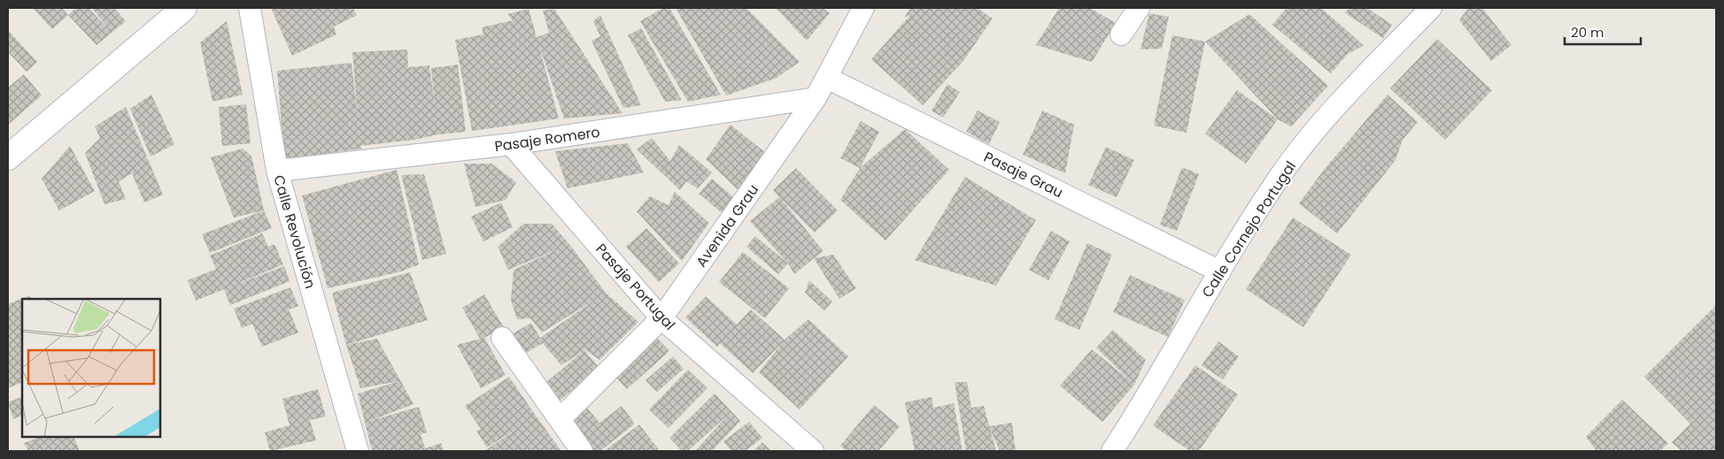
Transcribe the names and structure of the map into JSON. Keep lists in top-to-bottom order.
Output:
{
  "streets": {
    "street": [
      "Pasaje Romero",
      "Pasaje Grau",
      "Avenida Grau",
      "Calle Cornejo Portugal",
      "Calle Revolución",
      "Pasaje Portugal"
    ]
  },
  "crossings": [
    ["Pasaje Romero", "Avenida Grau"],
    ["Pasaje Romero", "Calle Revolución"],
    ["Pasaje Romero", "Pasaje Portugal"],
    ["Pasaje Grau", "Avenida Grau"],
    ["Pasaje Grau", "Calle Cornejo Portugal"],
    ["Avenida Grau", "Pasaje Portugal"]
  ],
  "scale_bar": "20 m"
}
